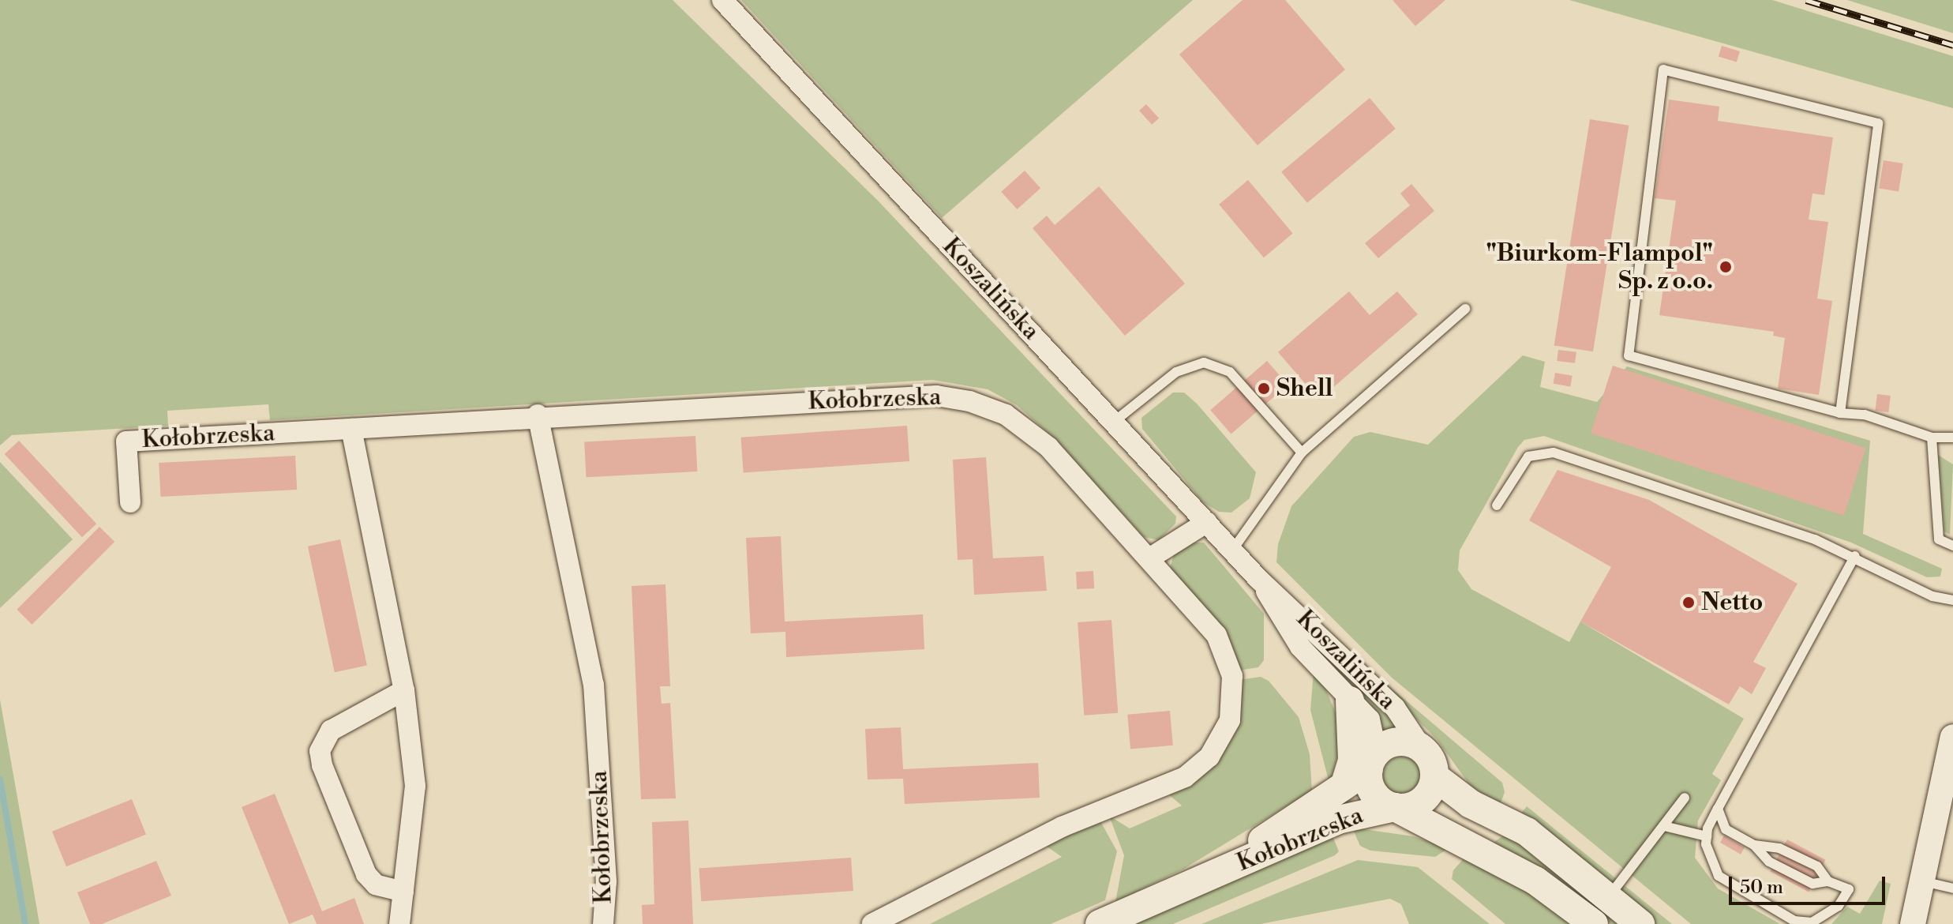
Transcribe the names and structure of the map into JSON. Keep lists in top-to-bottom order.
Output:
{
  "streets": {
    "main road": ["Kołobrzeska"],
    "street": ["Koszalińska"]
  },
  "crossings": [
    ["Koszalińska", "Kołobrzeska"]
  ],
  "places": ["\"Biurkom-Flampol\" Sp. z o.o.", "Shell", "Netto"],
  "scale_bar": "50 m"
}
